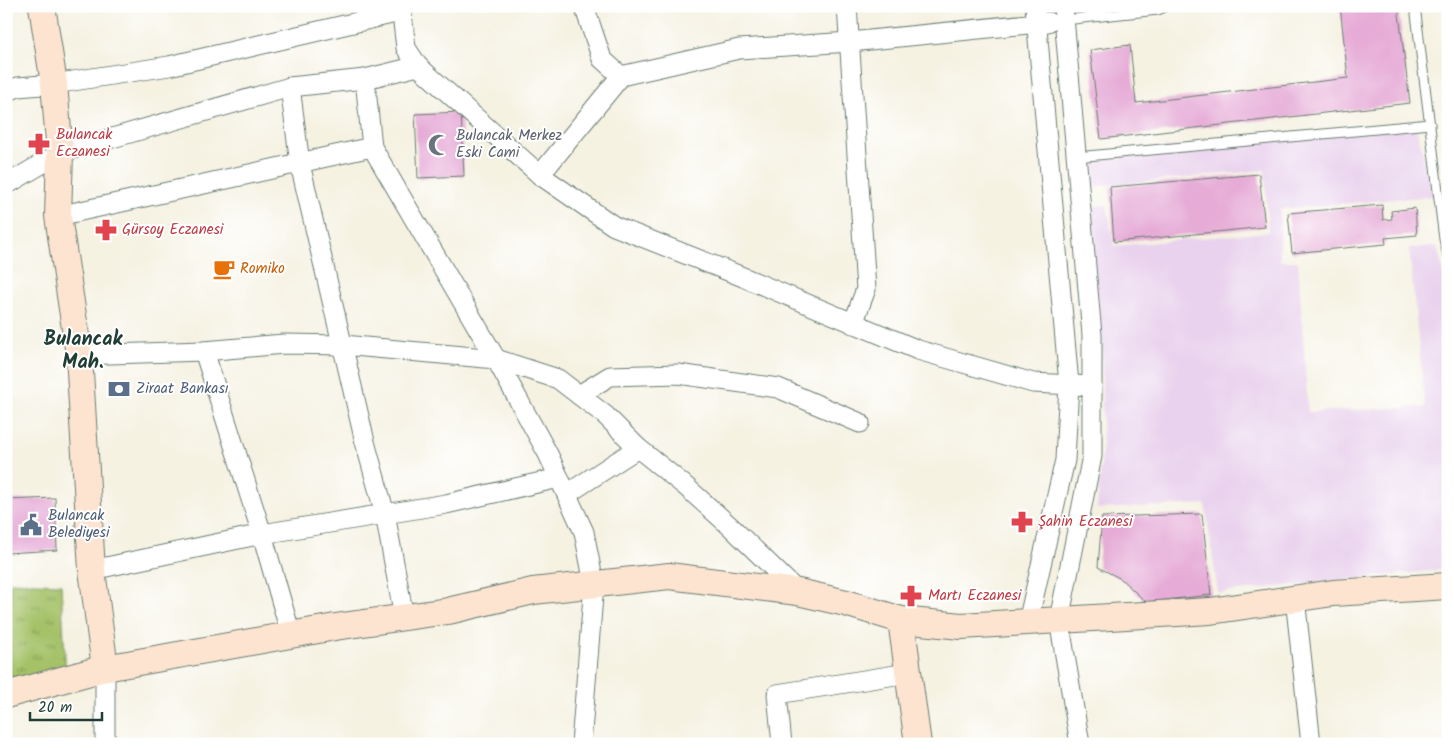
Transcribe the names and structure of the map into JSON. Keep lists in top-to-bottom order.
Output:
{
  "districts": ["Bulancak Mah."],
  "places": {
    "pharmacy": [
      "Bulancak Eczanesi",
      "Gürsoy Eczanesi",
      "Şahin Eczanesi",
      "Martı Eczanesi"
    ],
    "mosque": ["Bulancak Merkez Eski Cami"],
    "cafe": ["Romiko"],
    "bank": ["Ziraat Bankası"],
    "public building": ["Bulancak Belediyesi"]
  },
  "scale_bar": "20 m"
}
